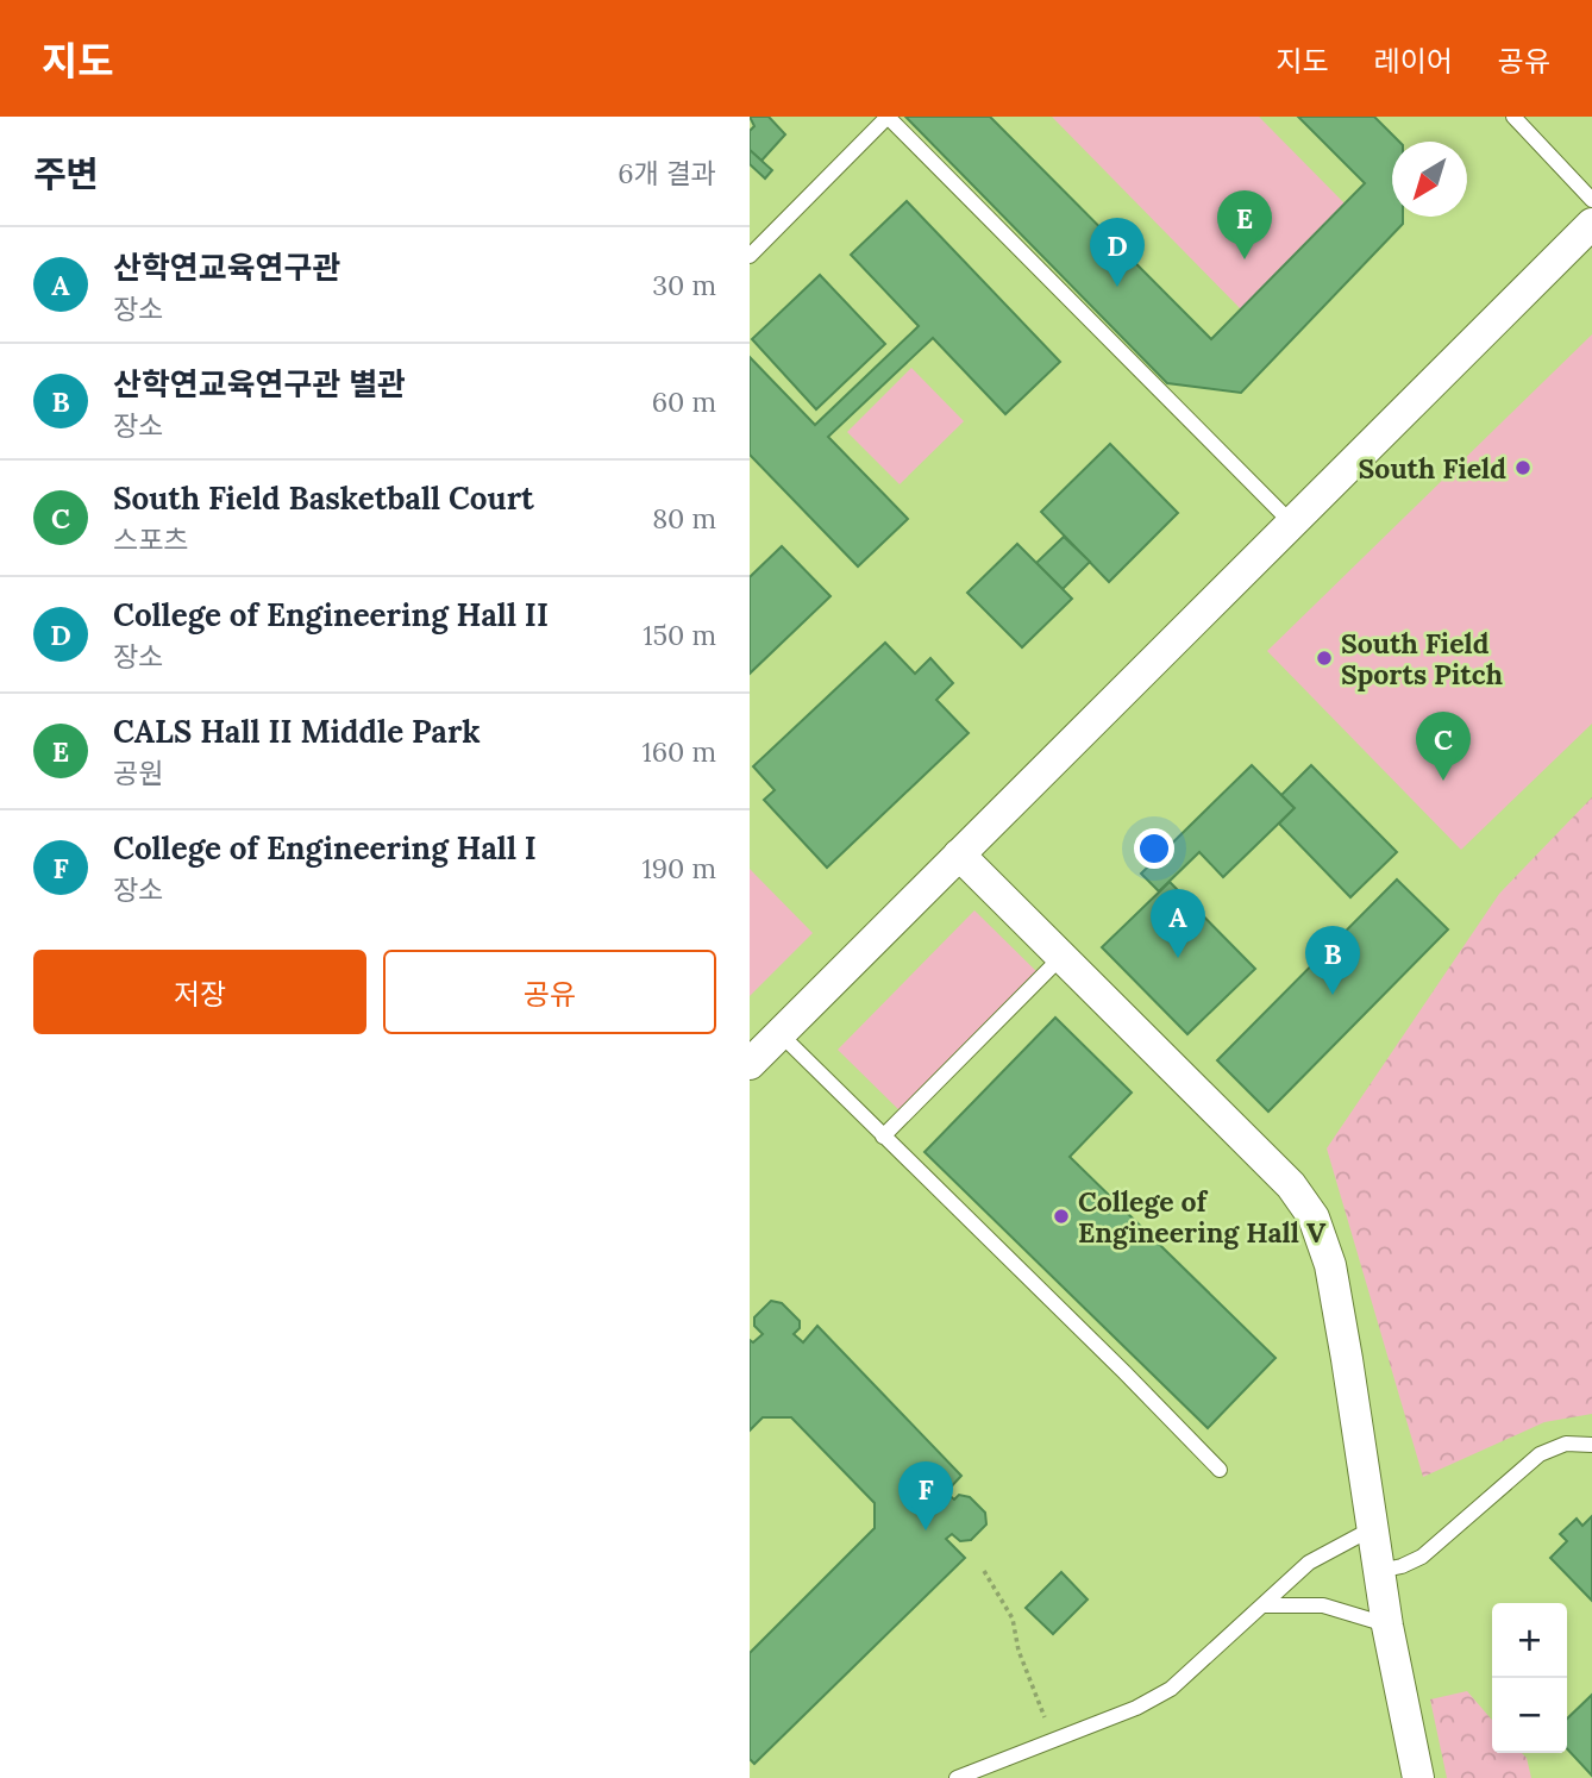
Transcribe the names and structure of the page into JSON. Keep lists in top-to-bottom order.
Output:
{
  "places": ["South Field", "South Field Sports Pitch", "College of Engineering Hall V"],
  "north": "bottom left",
  "page": {
    "header": "지도",
    "nav": ["지도", "레이어", "공유"],
    "heading": ["주변", "6개 결과"],
    "pins": [
      "E",
      "D",
      "C",
      "A",
      "B",
      "F"
    ],
    "list": [
      {
        "mark": "A",
        "name": "산학연교육연구관",
        "note": "장소",
        "value": "30 m"
      },
      {
        "mark": "B",
        "name": "산학연교육연구관 별관",
        "note": "장소",
        "value": "60 m"
      },
      {
        "mark": "C",
        "name": "South Field Basketball Court",
        "note": "스포츠",
        "value": "80 m"
      },
      {
        "mark": "D",
        "name": "College of Engineering Hall II",
        "note": "장소",
        "value": "150 m"
      },
      {
        "mark": "E",
        "name": "CALS Hall II Middle Park",
        "note": "공원",
        "value": "160 m"
      },
      {
        "mark": "F",
        "name": "College of Engineering Hall I",
        "note": "장소",
        "value": "190 m"
      }
    ],
    "buttons": ["저장", "공유"],
    "map_buttons": ["+", "−"]
  }
}
